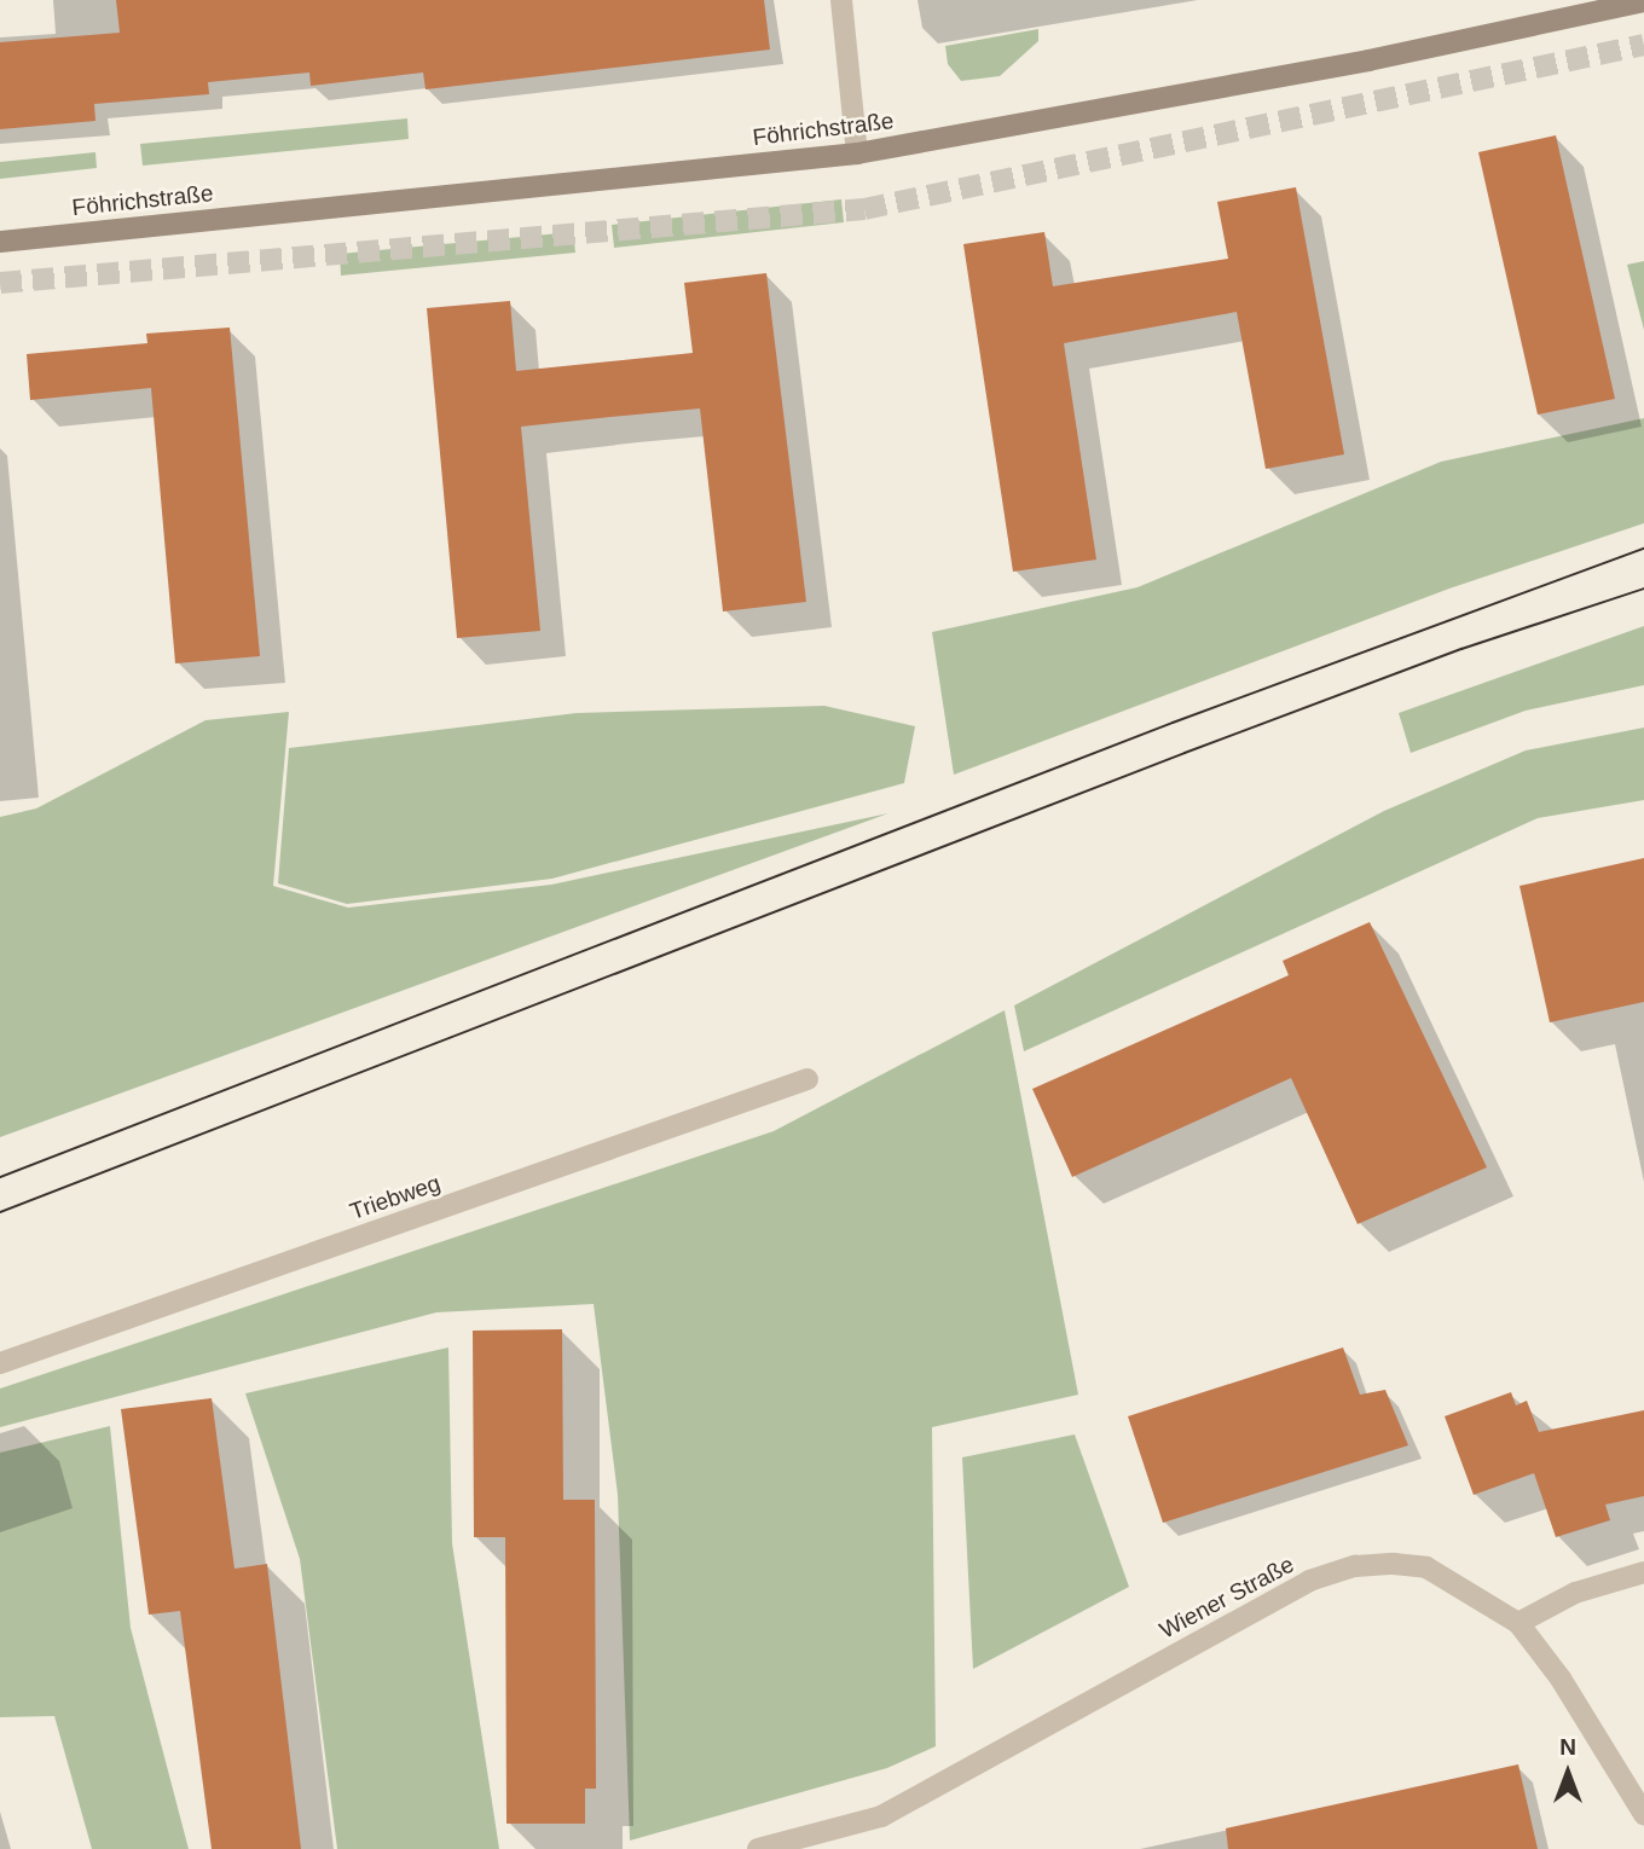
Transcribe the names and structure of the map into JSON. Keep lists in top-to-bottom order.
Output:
{
  "streets": {
    "main road": ["Föhrichstraße"],
    "street": ["Triebweg", "Wiener Straße"]
  },
  "north": "top"
}
